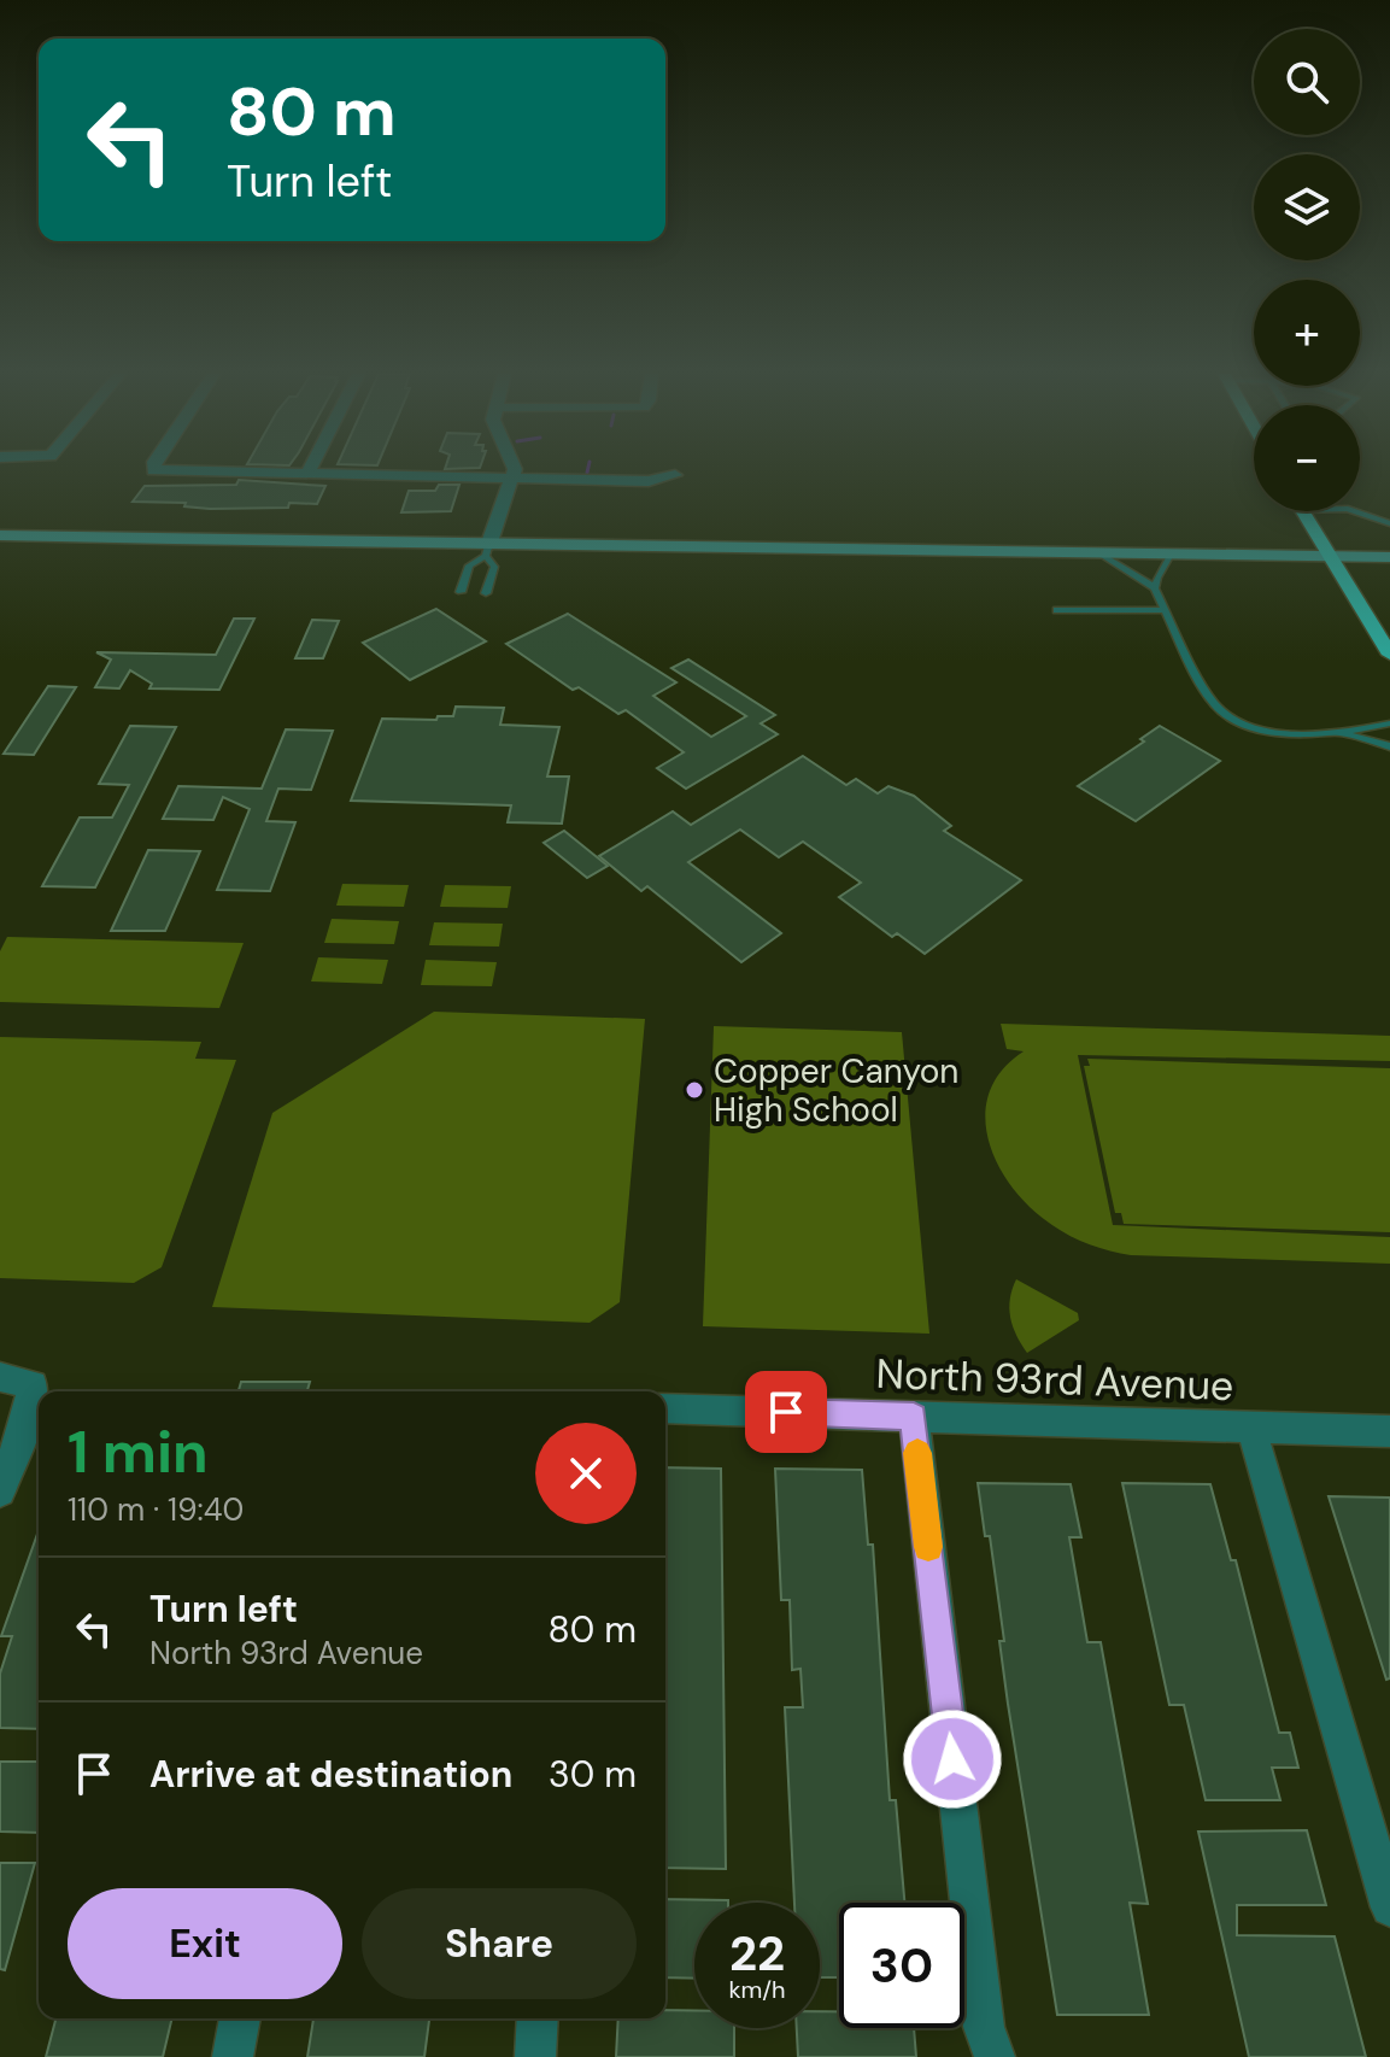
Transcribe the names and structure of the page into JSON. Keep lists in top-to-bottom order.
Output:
{
  "streets": {
    "street": ["North 93rd Avenue"]
  },
  "places": ["Copper Canyon High School"],
  "page": {
    "map_buttons": ["+", "−"],
    "turn": ["80 m", "Turn left"],
    "heading": ["1 min", "110 m · 19:40"],
    "list": [
      {
        "name": "Turn left",
        "note": "North 93rd Avenue",
        "value": "80 m"
      },
      {
        "name": "Arrive at destination",
        "value": "30 m"
      }
    ],
    "buttons": ["Exit", "Share"],
    "speed": "22 km/h",
    "limit": "30"
  }
}
